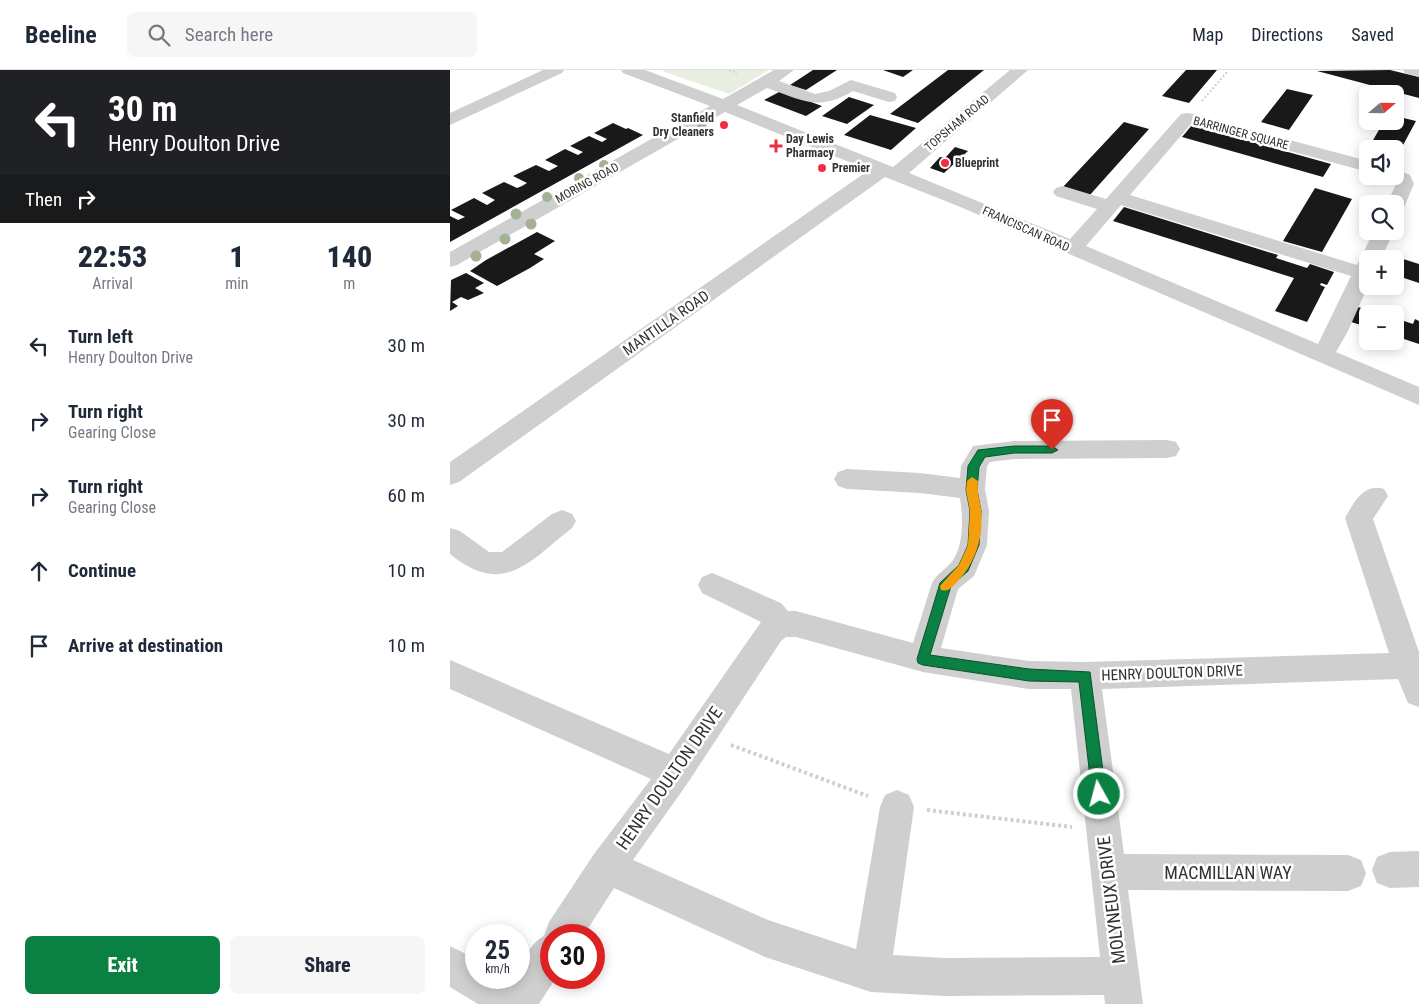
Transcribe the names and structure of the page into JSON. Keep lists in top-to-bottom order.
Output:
{
  "streets": {
    "street": [
      "TOPSHAM ROAD",
      "BARRINGER SQUARE",
      "MORING ROAD",
      "FRANCISCAN ROAD",
      "MANTILLA ROAD",
      "HENRY DOULTON DRIVE",
      "MACMILLAN WAY",
      "MOLYNEUX DRIVE"
    ]
  },
  "crossings": [
    ["TOPSHAM ROAD", "FRANCISCAN ROAD"],
    ["TOPSHAM ROAD", "MANTILLA ROAD"],
    ["BARRINGER SQUARE", "FRANCISCAN ROAD"],
    ["MORING ROAD", "FRANCISCAN ROAD"],
    ["FRANCISCAN ROAD", "MANTILLA ROAD"],
    ["HENRY DOULTON DRIVE", "MOLYNEUX DRIVE"],
    ["MACMILLAN WAY", "MOLYNEUX DRIVE"]
  ],
  "places": {
    "other": ["Stanfield Dry Cleaners", "Blueprint", "Premier"],
    "health": ["Day Lewis Pharmacy"]
  },
  "north": "right",
  "page": {
    "header": "Beeline",
    "search": "Search here",
    "nav": ["Map", "Directions", "Saved"],
    "turn": ["30 m", "Henry Doulton Drive"],
    "map_buttons": ["+", "−"],
    "then": "Then",
    "eta": [
      "22:53",
      "Arrival",
      "1",
      "min",
      "140",
      "m"
    ],
    "list": [
      {
        "name": "Turn left",
        "note": "Henry Doulton Drive",
        "value": "30 m"
      },
      {
        "name": "Turn right",
        "note": "Gearing Close",
        "value": "30 m"
      },
      {
        "name": "Turn right",
        "note": "Gearing Close",
        "value": "60 m"
      },
      {
        "name": "Continue",
        "value": "10 m"
      },
      {
        "name": "Arrive at destination",
        "value": "10 m"
      }
    ],
    "speed": "25 km/h",
    "limit": "30",
    "buttons": ["Exit", "Share"]
  }
}
